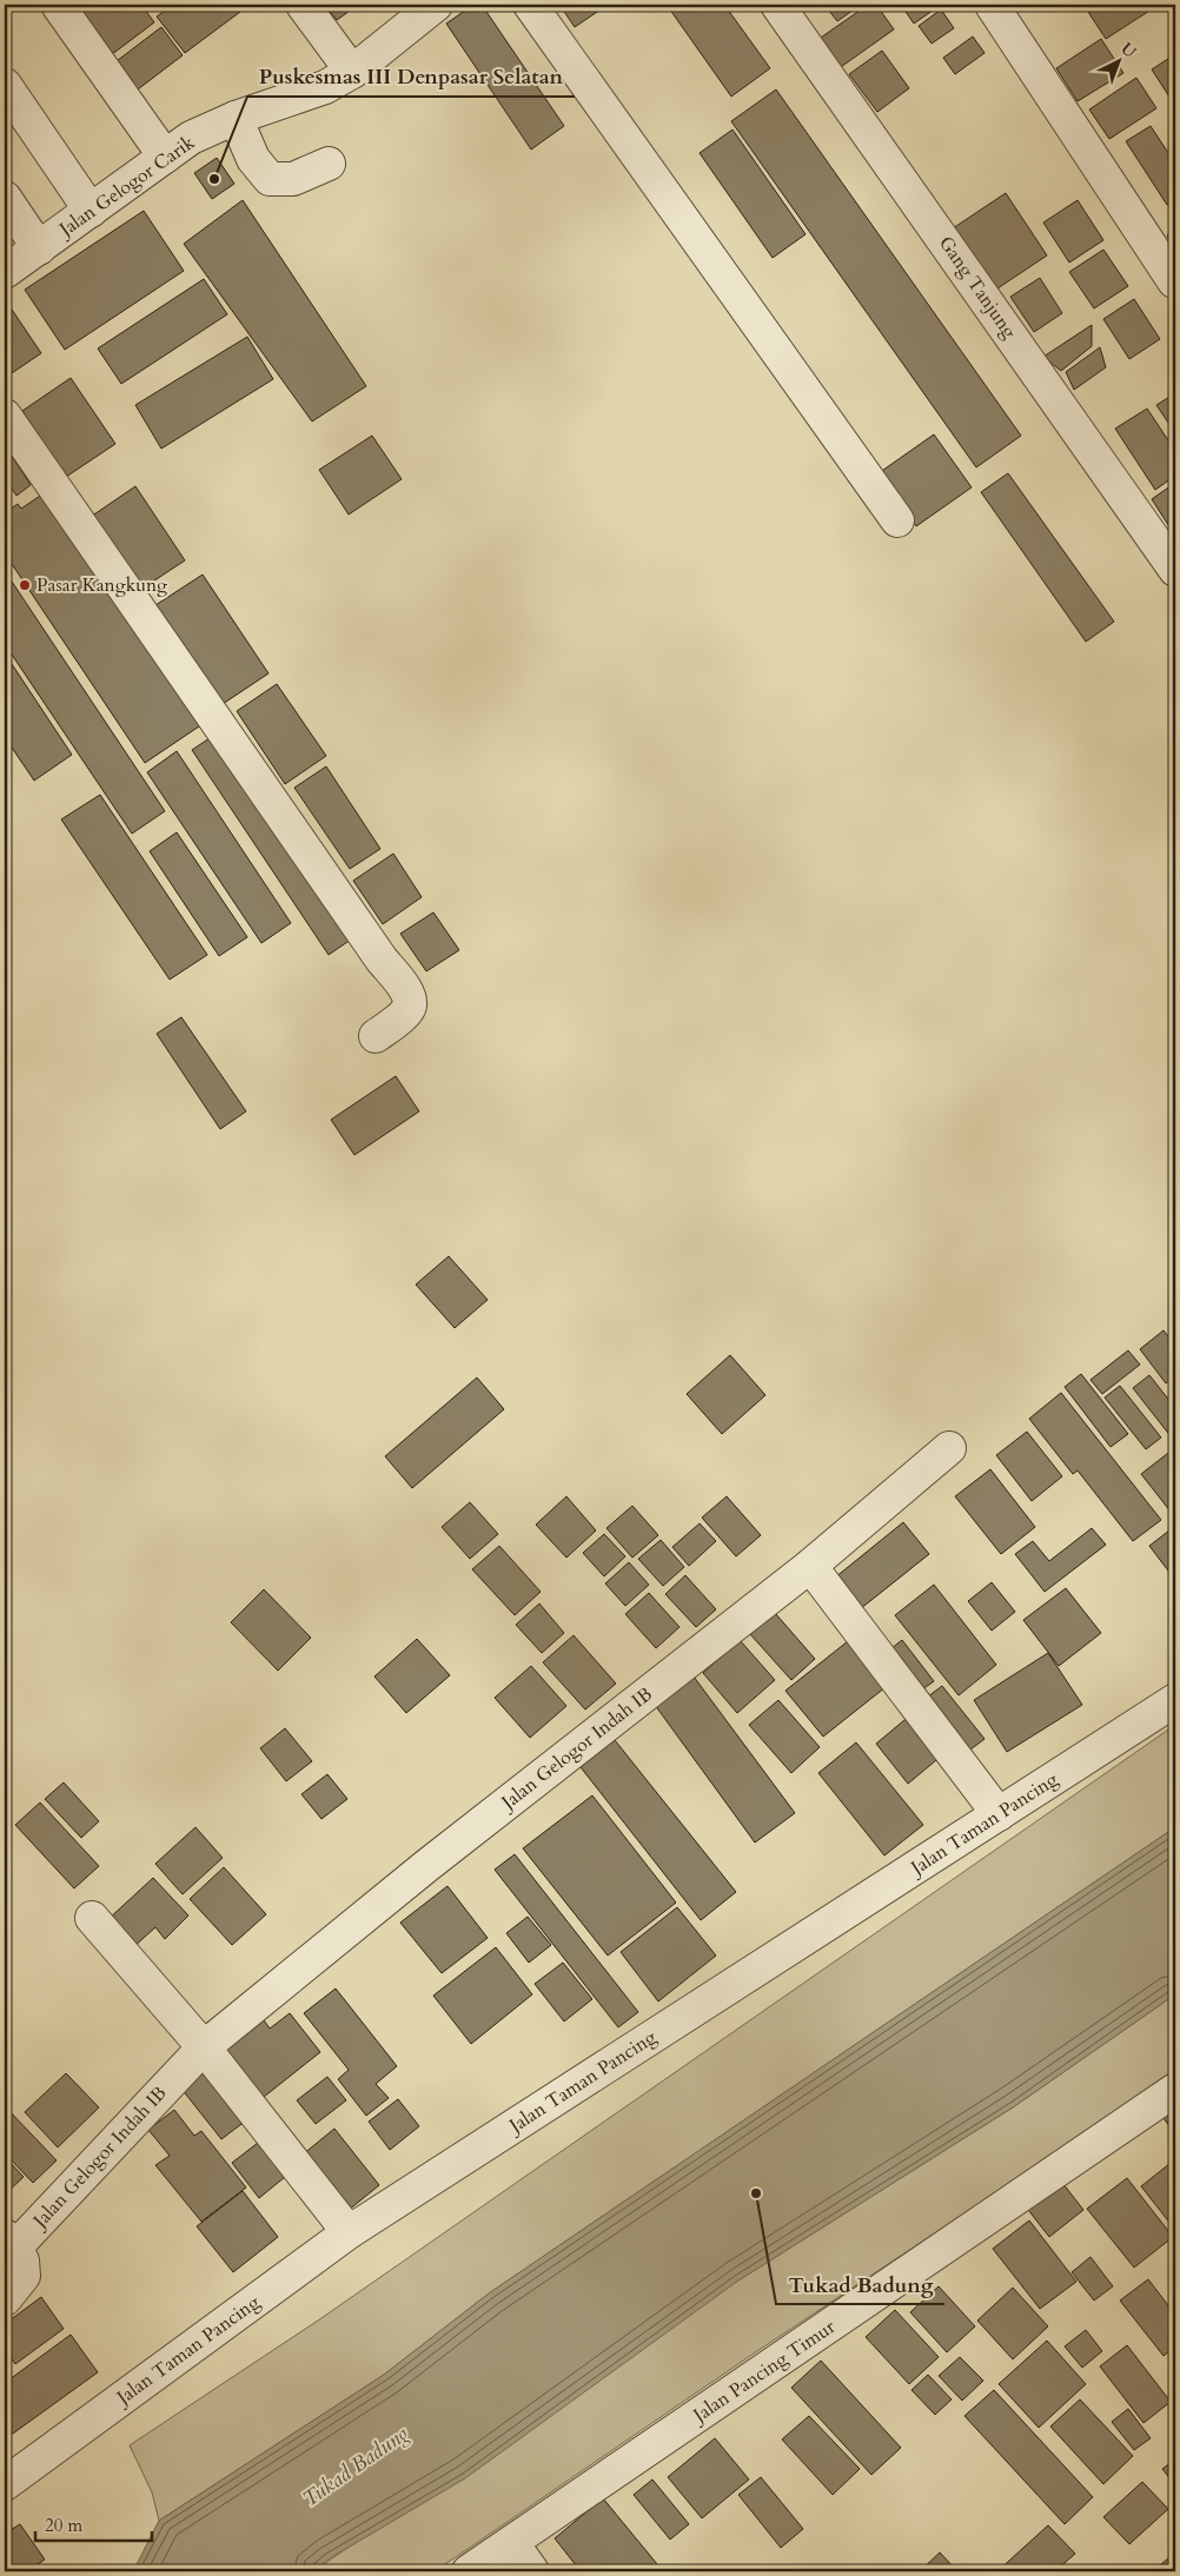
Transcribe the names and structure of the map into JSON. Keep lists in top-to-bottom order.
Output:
{
  "streets": {
    "street": [
      "Jalan Gelogor Carik",
      "Gang Tanjung",
      "Jalan Gelogor Indah IB",
      "Jalan Taman Pancing",
      "Jalan Pancing Timur"
    ]
  },
  "water": ["Tukad Badung"],
  "places": ["Puskesmas III Denpasar Selatan", "Pasar Kangkung", "Tukad Badung"],
  "scale_bar": "20 m",
  "north": "top right"
}
